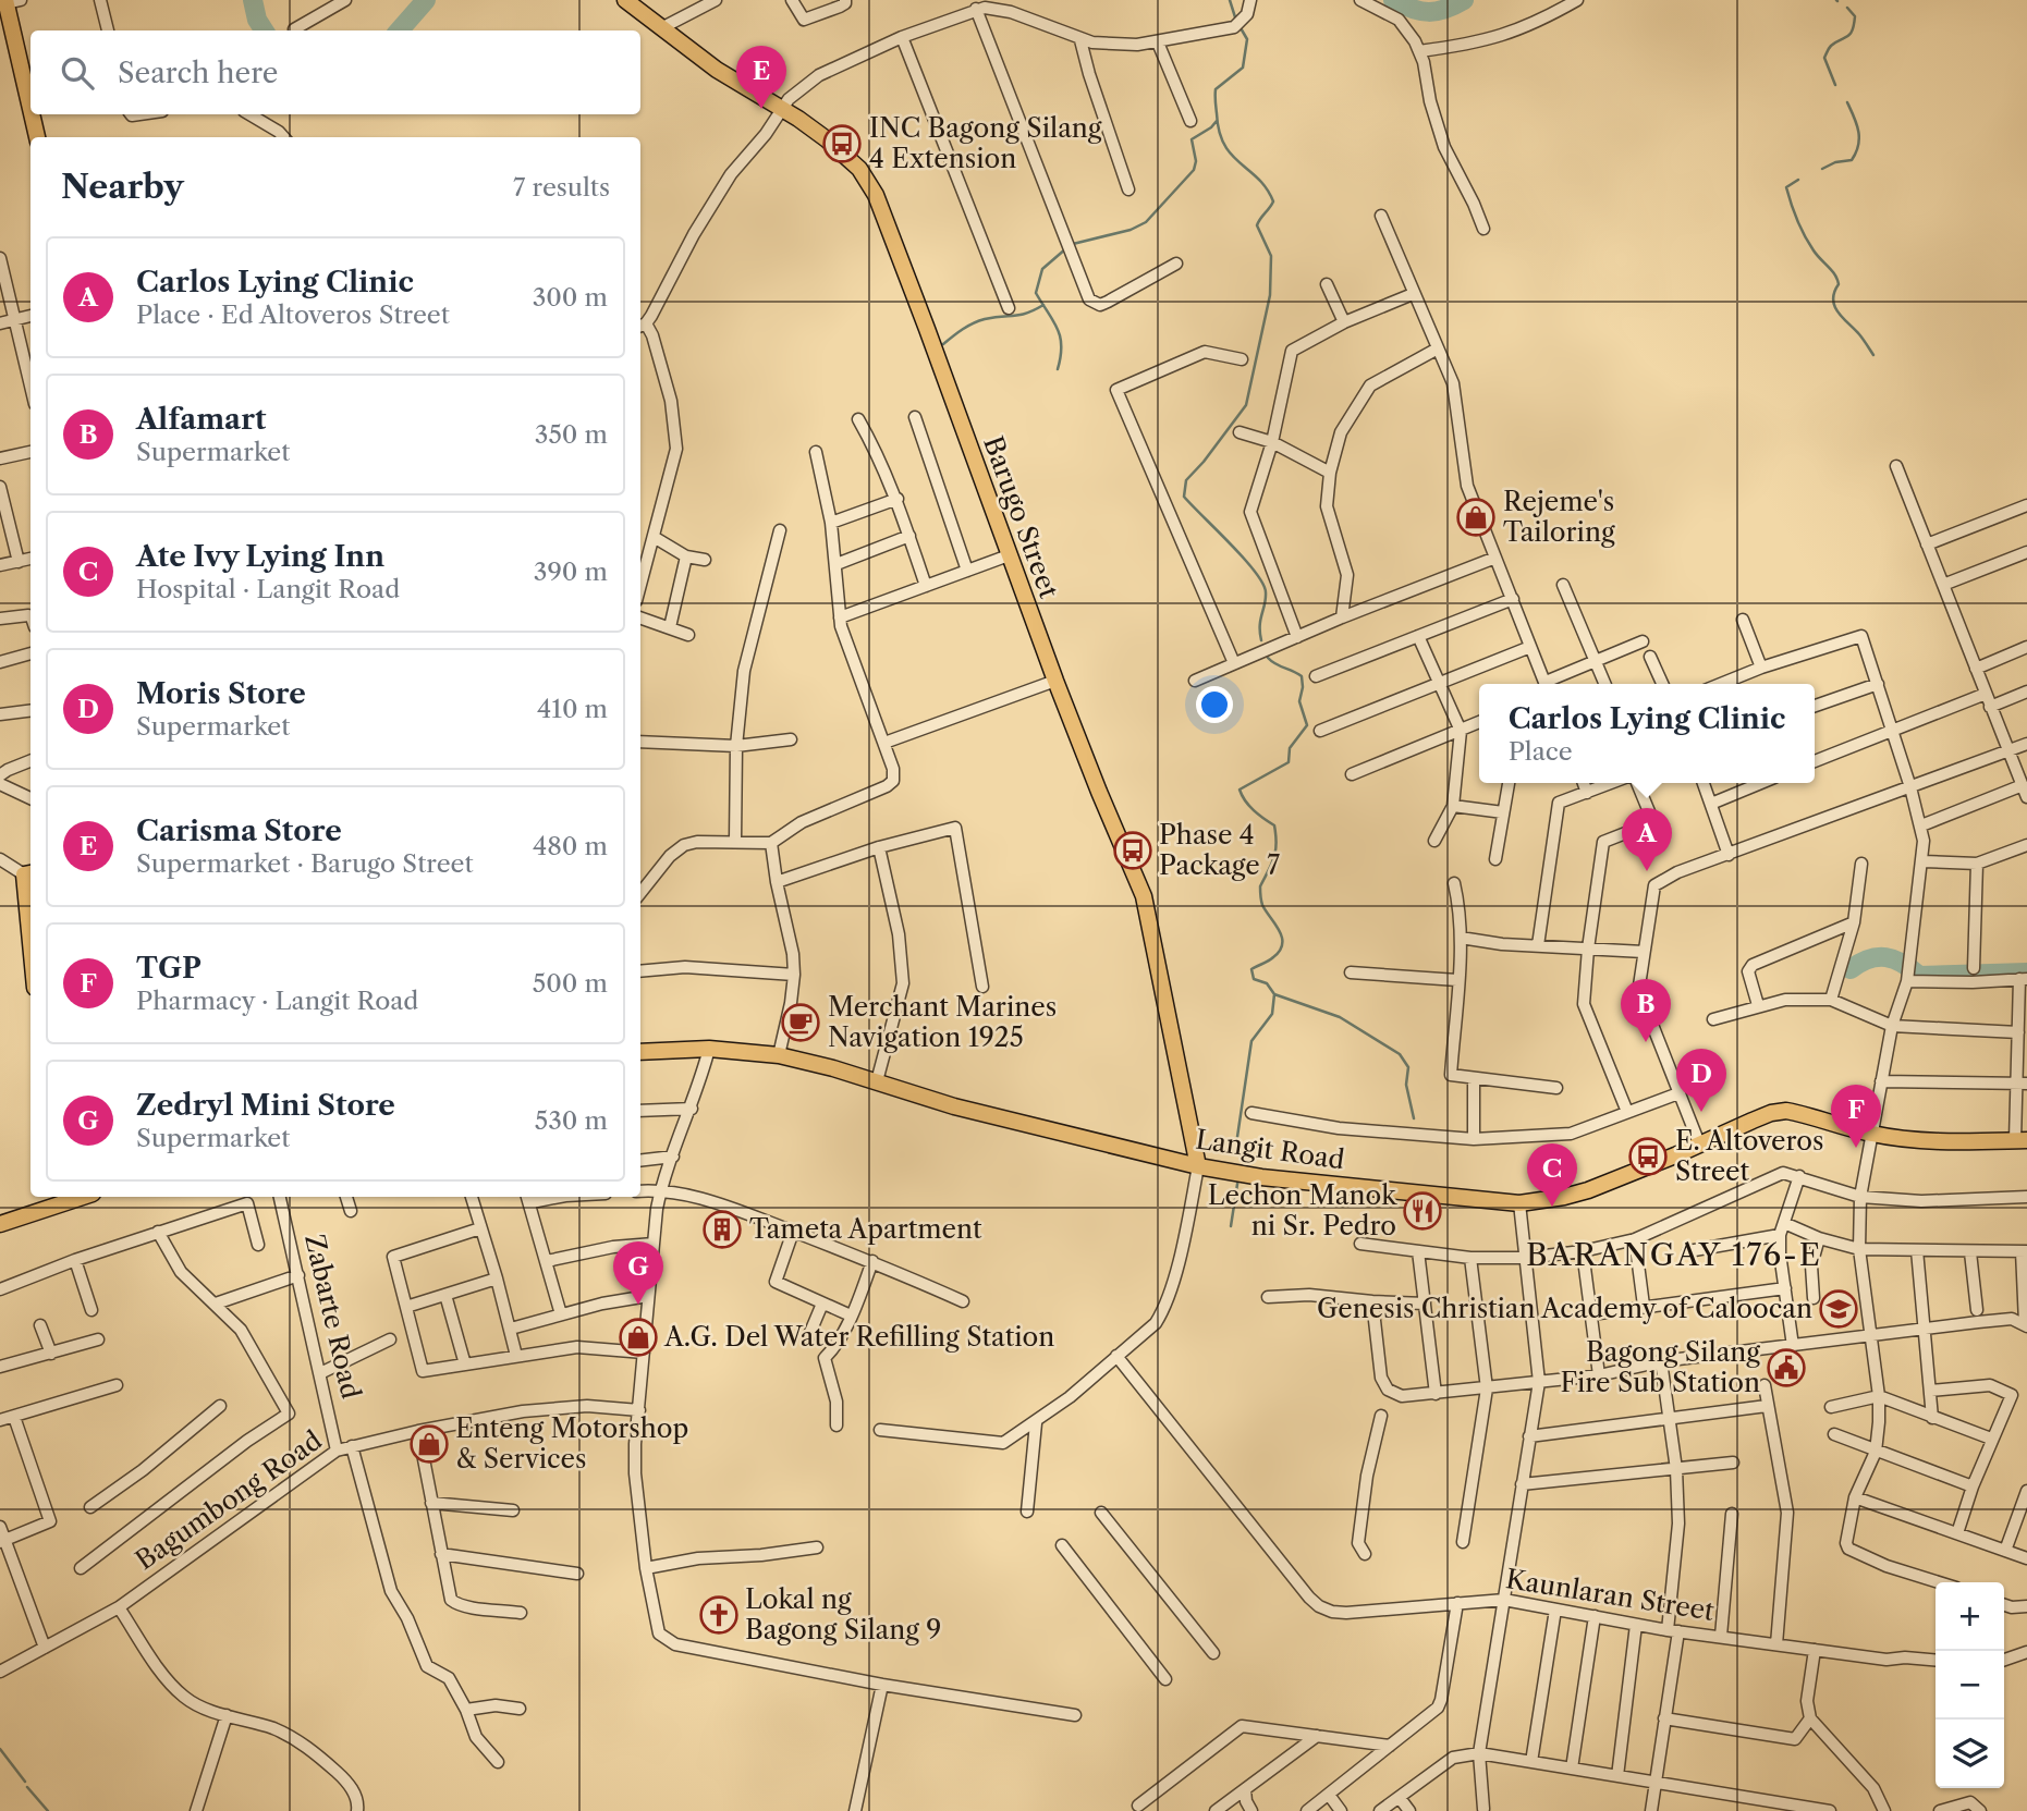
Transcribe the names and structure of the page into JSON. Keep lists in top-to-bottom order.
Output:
{
  "streets": {
    "main road": ["Barugo Street", "Langit Road"],
    "street": ["Zabarte Road", "Bagumbong Road", "Kaunlaran Street"]
  },
  "crossings": [
    ["Barugo Street", "Langit Road"],
    ["Zabarte Road", "Bagumbong Road"]
  ],
  "districts": ["BARANGAY 176-E"],
  "places": {
    "bus stop": ["INC Bagong Silang 4 Extension", "Phase 4 Package 7", "E. Altoveros Street"],
    "shop": ["Rejeme's Tailoring", "A.G. Del Water Refilling Station", "Enteng Motorshop & Services"],
    "cafe": ["Merchant Marines Navigation 1925"],
    "restaurant": ["Lechon Manok ni Sr. Pedro"],
    "building": ["Tameta Apartment"],
    "school or university": ["Genesis Christian Academy of Caloocan"],
    "public building": ["Bagong Silang Fire Sub Station"],
    "church": ["Lokal ng Bagong Silang 9"]
  },
  "page": {
    "search": "Search here",
    "pins": [
      "E",
      "A",
      "B",
      "D",
      "F",
      "C",
      "G"
    ],
    "heading": ["Nearby", "7 results"],
    "list": [
      {
        "mark": "A",
        "name": "Carlos Lying Clinic",
        "note": "Place · Ed Altoveros Street",
        "value": "300 m"
      },
      {
        "mark": "B",
        "name": "Alfamart",
        "note": "Supermarket",
        "value": "350 m"
      },
      {
        "mark": "C",
        "name": "Ate Ivy Lying Inn",
        "note": "Hospital · Langit Road",
        "value": "390 m"
      },
      {
        "mark": "D",
        "name": "Moris Store",
        "note": "Supermarket",
        "value": "410 m"
      },
      {
        "mark": "E",
        "name": "Carisma Store",
        "note": "Supermarket · Barugo Street",
        "value": "480 m"
      },
      {
        "mark": "F",
        "name": "TGP",
        "note": "Pharmacy · Langit Road",
        "value": "500 m"
      },
      {
        "mark": "G",
        "name": "Zedryl Mini Store",
        "note": "Supermarket",
        "value": "530 m"
      }
    ],
    "popup": ["Carlos Lying Clinic", "Place"],
    "map_buttons": ["+", "−"]
  }
}
